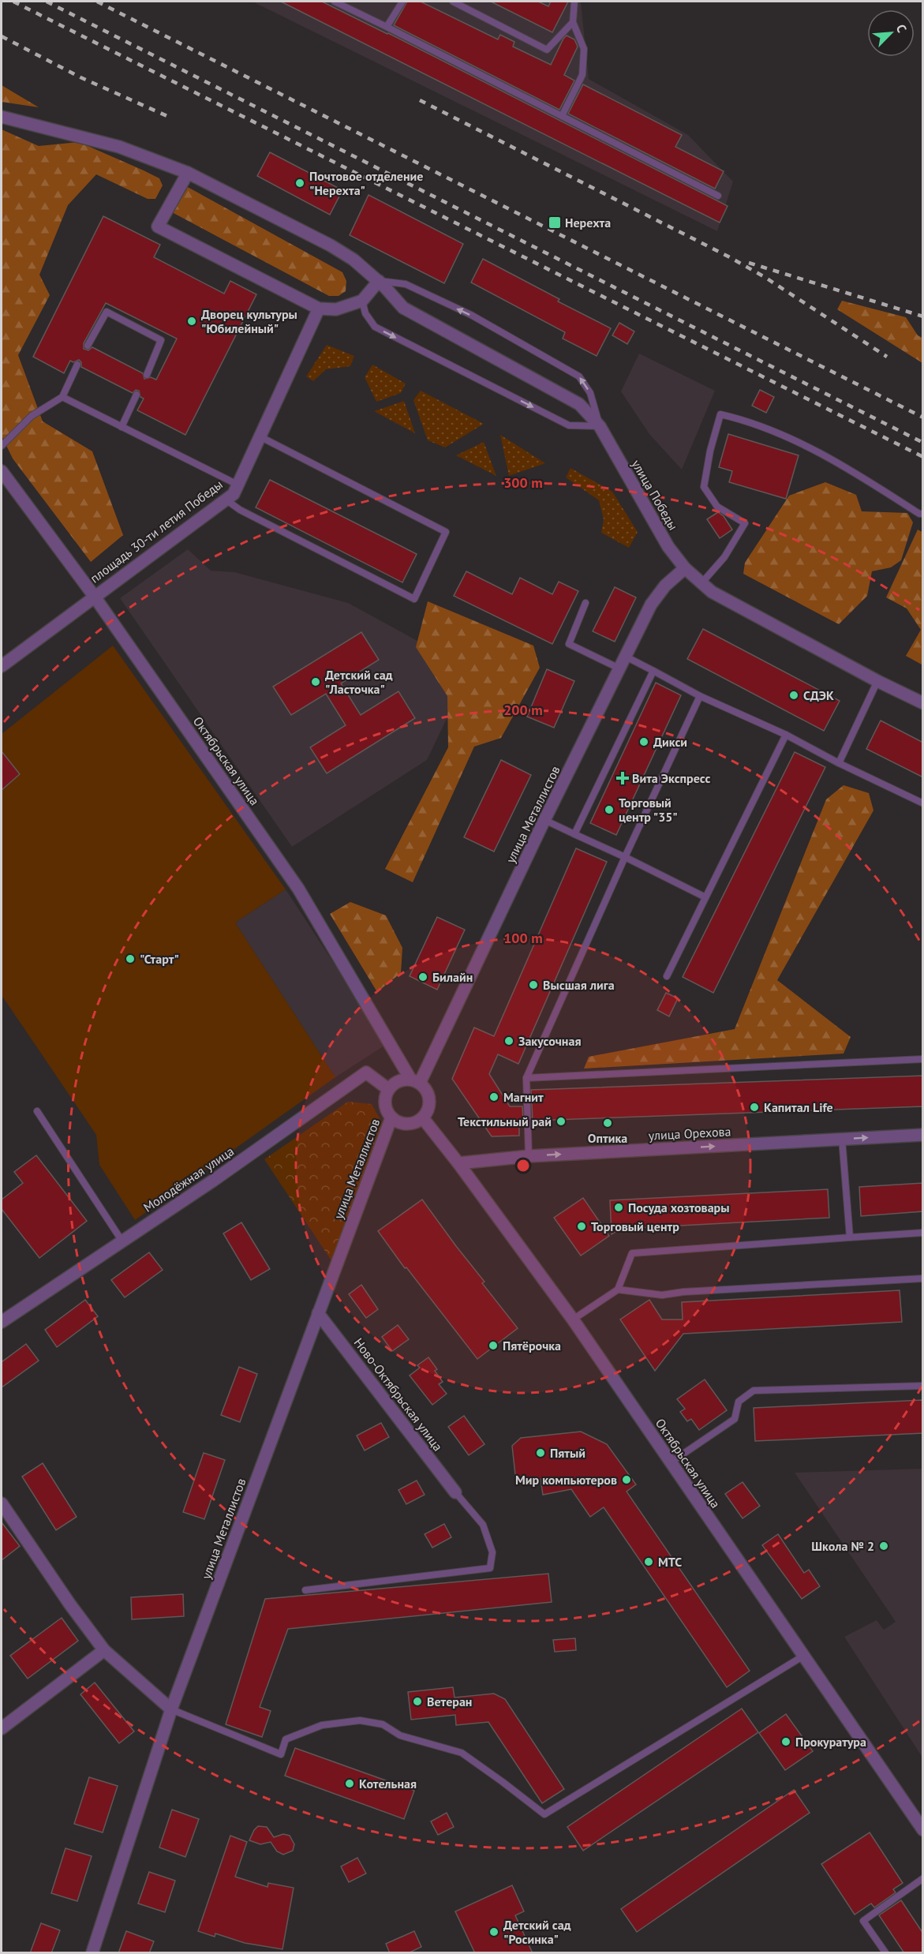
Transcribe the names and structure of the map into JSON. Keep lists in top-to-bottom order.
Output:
{
  "streets": {
    "street": [
      "улица Победы",
      "площадь 30-ти летия Победы",
      "Октябрьская улица",
      "улица Металлистов",
      "улица Орехова",
      "Молодёжная улица",
      "Ново-Октябрьская улица"
    ]
  },
  "crossings": [
    ["улица Победы", "улица Металлистов"],
    ["площадь 30-ти летия Победы", "Октябрьская улица"],
    ["Октябрьская улица", "улица Металлистов"],
    ["Октябрьская улица", "улица Орехова"],
    ["Октябрьская улица", "Молодёжная улица"],
    ["улица Металлистов", "Молодёжная улица"],
    ["улица Металлистов", "Ново-Октябрьская улица"]
  ],
  "one_way": ["улица Орехова"],
  "places": {
    "other": [
      "Почтовое отделение \"Нерехта\"",
      "Дворец культуры \"Юбилейный\"",
      "Детский сад \"Ласточка\"",
      "СДЭК",
      "Дикси",
      "Торговый центр \"35\"",
      "\"Старт\"",
      "Билайн",
      "Высшая лига",
      "Закусочная",
      "Магнит",
      "Капитал Life",
      "Текстильный рай",
      "Оптика",
      "Посуда хозтовары",
      "Торговый центр",
      "Пятёрочка",
      "Пятый",
      "Мир компьютеров",
      "Школа № 2",
      "МТС",
      "Ветеран",
      "Прокуратура",
      "Котельная",
      "Детский сад \"Росинка\""
    ],
    "transit": ["Нерехта"],
    "health": ["Вита Экспресс"]
  },
  "north": "top right",
  "rings": ["300 m", "200 m", "100 m"]
}
